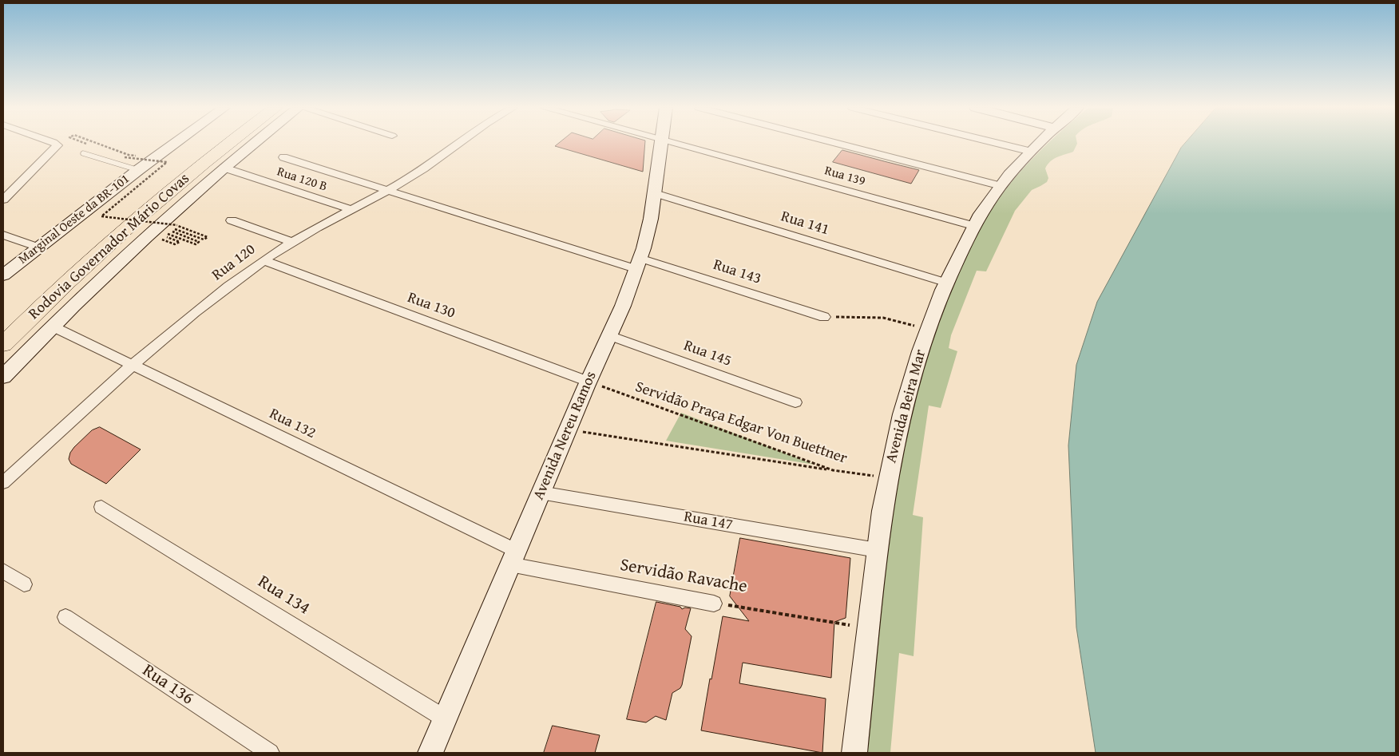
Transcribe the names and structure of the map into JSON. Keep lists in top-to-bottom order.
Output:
{
  "streets": {
    "highway": ["Rodovia Governador Mário Covas"],
    "main road": ["Marginal Oeste da BR-101", "Avenida Beira Mar", "Avenida Nereu Ramos"],
    "street": [
      "Rua 139",
      "Rua 120 B",
      "Rua 141",
      "Rua 120",
      "Rua 143",
      "Rua 130",
      "Rua 145",
      "Rua 132",
      "Rua 147",
      "Servidão Ravache",
      "Rua 134",
      "Rua 136"
    ],
    "path": ["Servidão Praça Edgar Von Buettner"]
  },
  "crossings": [
    ["Rua 139", "Avenida Beira Mar"],
    ["Rua 120 B", "Rua 120"],
    ["Rua 141", "Avenida Beira Mar"],
    ["Rua 141", "Avenida Nereu Ramos"],
    ["Rua 120", "Rua 143"],
    ["Rua 120", "Rua 130"],
    ["Rua 120", "Rua 132"],
    ["Rua 143", "Avenida Nereu Ramos"],
    ["Rua 130", "Servidão Praça Edgar Von Buettner"],
    ["Rua 130", "Avenida Nereu Ramos"],
    ["Rua 145", "Avenida Nereu Ramos"],
    ["Avenida Beira Mar", "Servidão Praça Edgar Von Buettner"],
    ["Avenida Beira Mar", "Rua 147"],
    ["Servidão Praça Edgar Von Buettner", "Avenida Nereu Ramos"],
    ["Rua 132", "Avenida Nereu Ramos"],
    ["Rua 132", "Servidão Ravache"],
    ["Avenida Nereu Ramos", "Rua 147"],
    ["Avenida Nereu Ramos", "Servidão Ravache"],
    ["Avenida Nereu Ramos", "Rua 134"]
  ]
}
